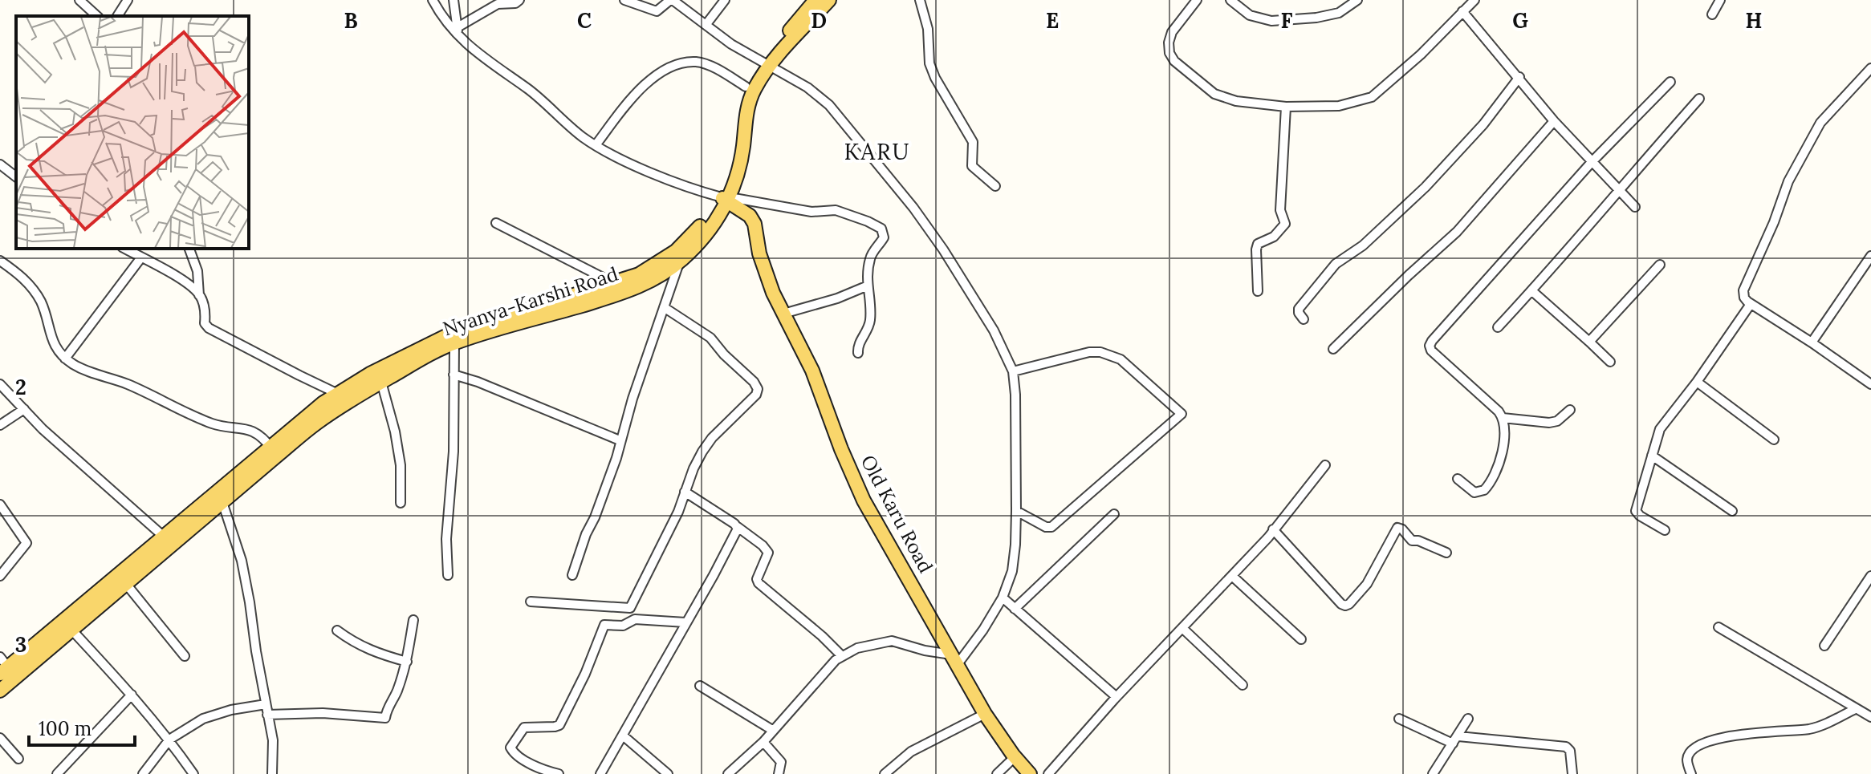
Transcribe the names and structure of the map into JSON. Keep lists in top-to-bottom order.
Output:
{
  "streets": {
    "main road": ["Nyanya-Karshi Road", "Old Karu Road"]
  },
  "crossings": [
    ["Nyanya-Karshi Road", "Old Karu Road"]
  ],
  "districts": ["KARU"],
  "scale_bar": "100 m",
  "grid": {
    "columns": [
      "B",
      "C",
      "D",
      "E",
      "F",
      "G",
      "H"
    ],
    "rows": ["2", "3"]
  }
}
